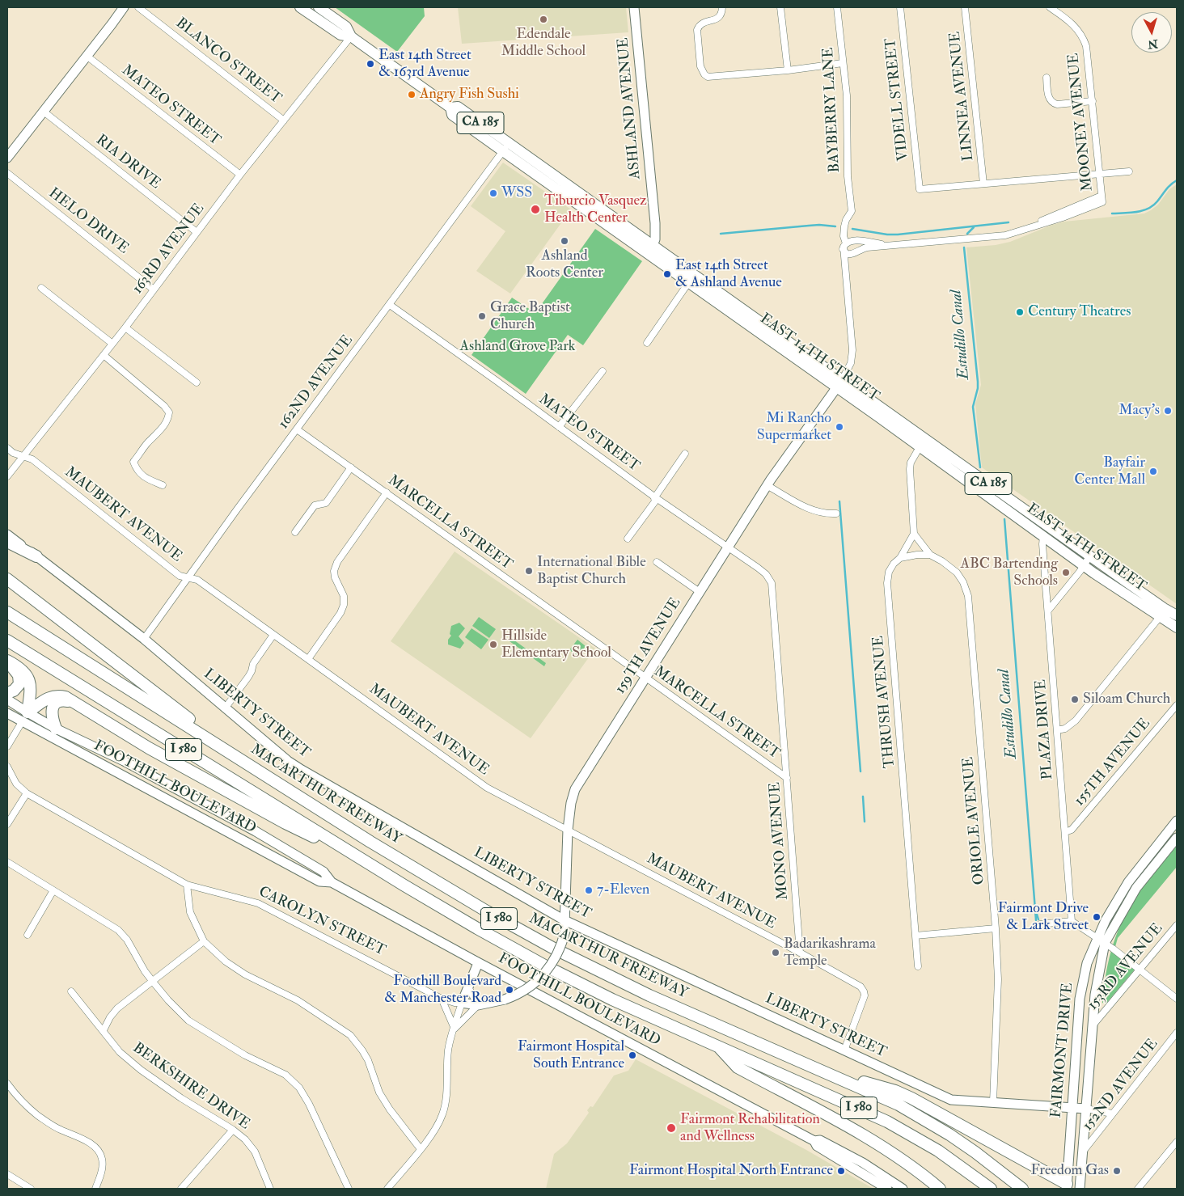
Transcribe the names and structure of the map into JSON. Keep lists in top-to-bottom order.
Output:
{
  "streets": {
    "highway": ["I 580", "MACARTHUR FREEWAY"],
    "main road": ["CA 185", "EAST 14TH STREET"],
    "street": [
      "BLANCO STREET",
      "LINNEA AVENUE",
      "VIDELL STREET",
      "MATEO STREET",
      "ASHLAND AVENUE",
      "BAYBERRY LANE",
      "MOONEY AVENUE",
      "RIA DRIVE",
      "HELO DRIVE",
      "163RD AVENUE",
      "162ND AVENUE",
      "MAUBERT AVENUE",
      "MARCELLA STREET",
      "159TH AVENUE",
      "THRUSH AVENUE",
      "LIBERTY STREET",
      "PLAZA DRIVE",
      "155TH AVENUE",
      "FOOTHILL BOULEVARD",
      "ORIOLE AVENUE",
      "MONO AVENUE",
      "CAROLYN STREET",
      "153RD AVENUE",
      "FAIRMONT DRIVE",
      "152ND AVENUE",
      "BERKSHIRE DRIVE"
    ]
  },
  "crossings": [
    ["BLANCO STREET", "163RD AVENUE"],
    ["LINNEA AVENUE", "VIDELL STREET"],
    ["MATEO STREET", "163RD AVENUE"],
    ["MATEO STREET", "162ND AVENUE"],
    ["MATEO STREET", "159TH AVENUE"],
    ["MATEO STREET", "MONO AVENUE"],
    ["ASHLAND AVENUE", "EAST 14TH STREET"],
    ["BAYBERRY LANE", "159TH AVENUE"],
    ["RIA DRIVE", "163RD AVENUE"],
    ["HELO DRIVE", "163RD AVENUE"],
    ["163RD AVENUE", "EAST 14TH STREET"],
    ["163RD AVENUE", "MAUBERT AVENUE"],
    ["EAST 14TH STREET", "162ND AVENUE"],
    ["EAST 14TH STREET", "159TH AVENUE"],
    ["EAST 14TH STREET", "PLAZA DRIVE"],
    ["162ND AVENUE", "MAUBERT AVENUE"],
    ["162ND AVENUE", "MARCELLA STREET"],
    ["162ND AVENUE", "LIBERTY STREET"],
    ["MAUBERT AVENUE", "159TH AVENUE"],
    ["MAUBERT AVENUE", "LIBERTY STREET"],
    ["MAUBERT AVENUE", "MONO AVENUE"],
    ["MARCELLA STREET", "159TH AVENUE"],
    ["MARCELLA STREET", "MONO AVENUE"],
    ["159TH AVENUE", "LIBERTY STREET"],
    ["159TH AVENUE", "CAROLYN STREET"],
    ["THRUSH AVENUE", "ORIOLE AVENUE"],
    ["LIBERTY STREET", "ORIOLE AVENUE"],
    ["LIBERTY STREET", "FAIRMONT DRIVE"],
    ["LIBERTY STREET", "152ND AVENUE"],
    ["PLAZA DRIVE", "155TH AVENUE"],
    ["153RD AVENUE", "FAIRMONT DRIVE"],
    ["FAIRMONT DRIVE", "152ND AVENUE"]
  ],
  "water": ["Estudillo Canal"],
  "parks": ["Ashland Grove Park"],
  "places": [
    "Edendale Middle School",
    "East 14th Street & 163rd Avenue",
    "Angry Fish Sushi",
    "WSS",
    "Tiburcio Vasquez Health Center",
    "Ashland Roots Center",
    "East 14th Street & Ashland Avenue",
    "Century Theatres",
    "Grace Baptist Church",
    "Macy's",
    "Mi Rancho Supermarket",
    "Bayfair Center Mall",
    "International Bible Baptist Church",
    "ABC Bartending Schools",
    "Hillside Elementary School",
    "Siloam Church",
    "7-Eleven",
    "Fairmont Drive & Lark Street",
    "Badarikashrama Temple",
    "Foothill Boulevard & Manchester Road",
    "Fairmont Hospital South Entrance",
    "Fairmont Rehabilitation and Wellness",
    "Fairmont Hospital North Entrance",
    "Freedom Gas"
  ],
  "north": "bottom"
}
